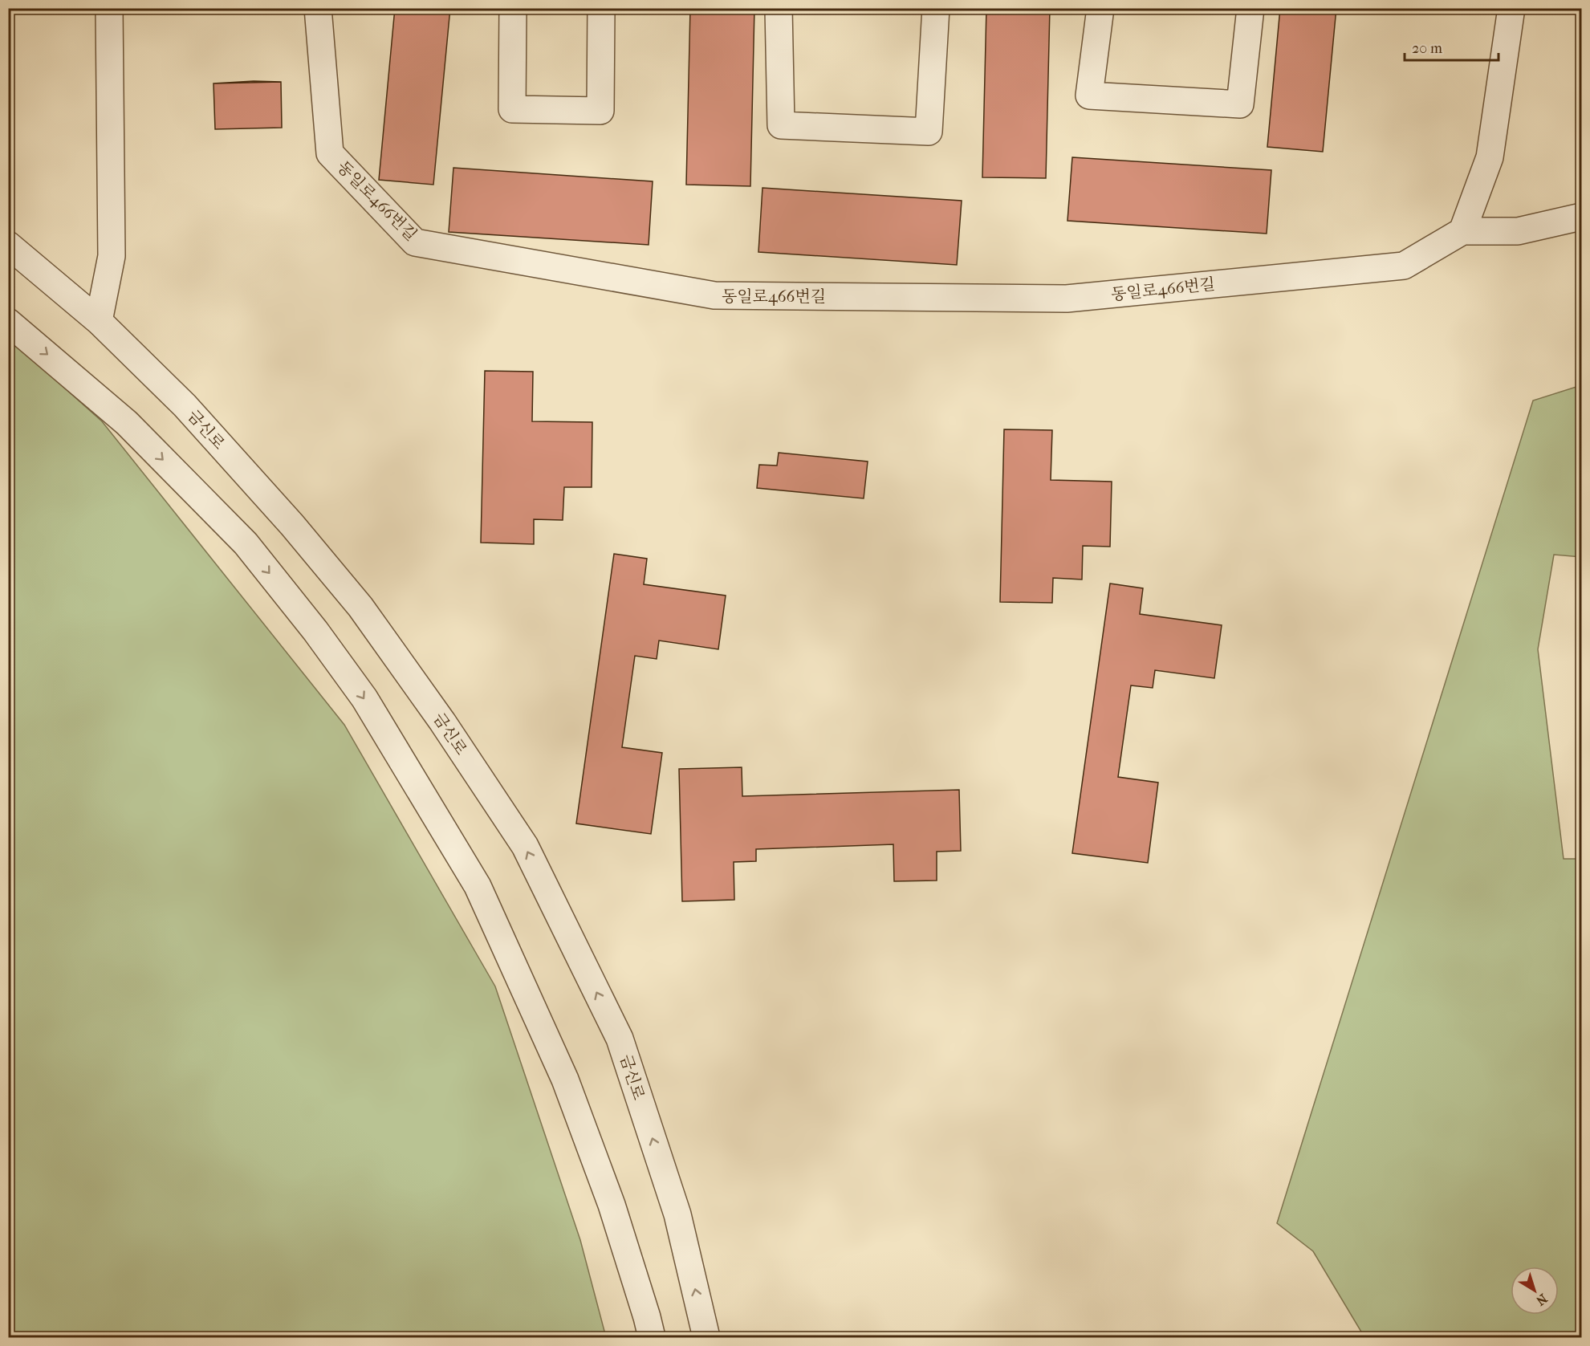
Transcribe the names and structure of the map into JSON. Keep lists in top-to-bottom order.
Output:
{
  "streets": {
    "street": ["동일로466번길", "금신로"]
  },
  "scale_bar": "20 m",
  "north": "bottom right"
}
